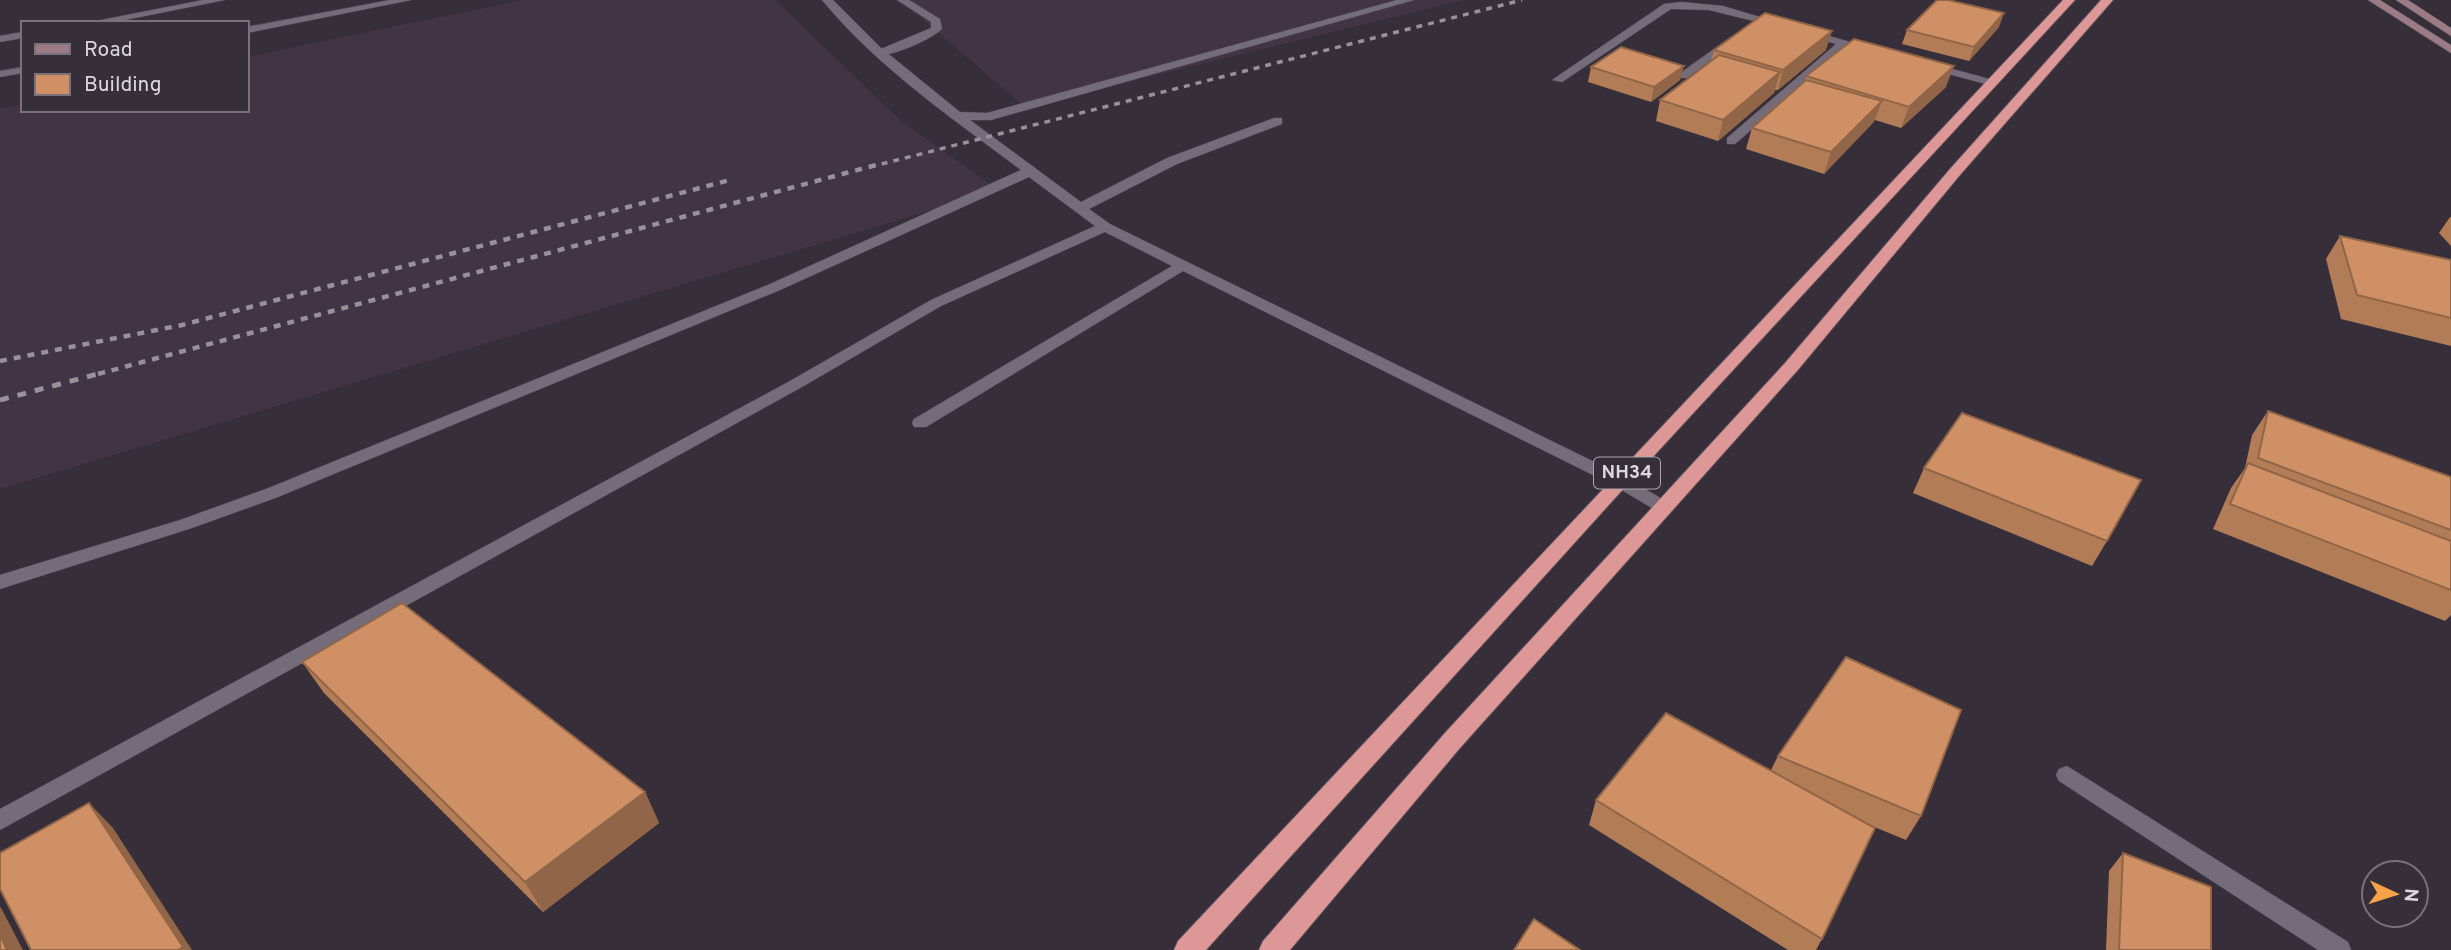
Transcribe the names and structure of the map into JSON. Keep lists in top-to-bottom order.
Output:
{
  "streets": {
    "highway": ["NH34"]
  },
  "legend": ["Road", "Building"],
  "north": "right"
}
